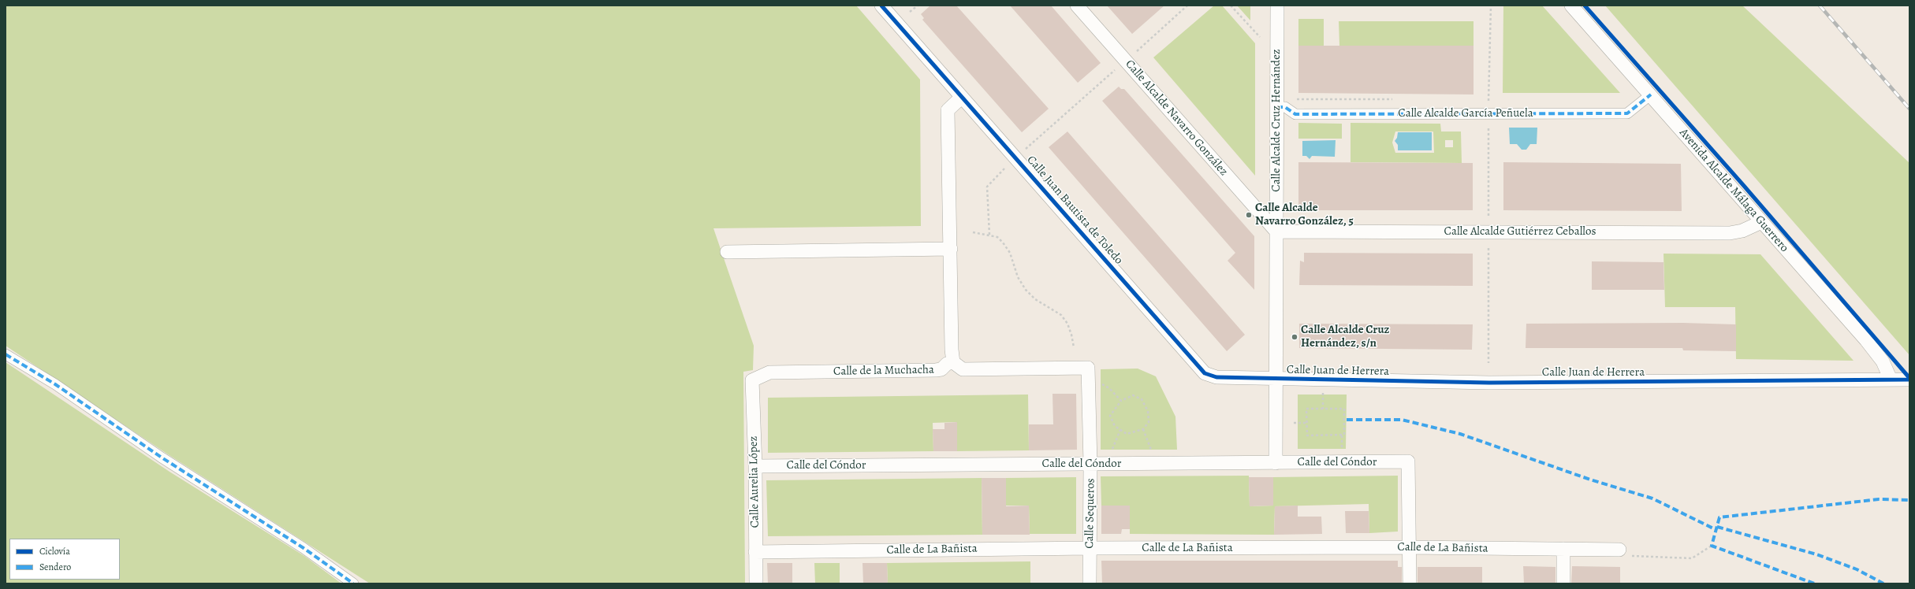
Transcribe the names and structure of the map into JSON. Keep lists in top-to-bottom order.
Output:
{
  "streets": {
    "street": [
      "Calle Alcalde García Peñuela",
      "Calle Alcalde Navarro González",
      "Calle Alcalde Cruz Hernández",
      "Avenida Alcalde Málaga Guerrero",
      "Calle Juan Bautista de Toledo",
      "Calle Alcalde Gutiérrez Ceballos",
      "Calle de la Muchacha",
      "Calle Juan de Herrera",
      "Calle del Cóndor",
      "Calle Aurelia López",
      "Calle Sequeros",
      "Calle de La Bañista"
    ]
  },
  "crossings": [
    ["Calle Alcalde García Peñuela", "Calle Alcalde Cruz Hernández"],
    ["Calle Alcalde García Peñuela", "Avenida Alcalde Málaga Guerrero"],
    ["Calle Alcalde Navarro González", "Calle Alcalde Cruz Hernández"],
    ["Calle Alcalde Navarro González", "Calle Alcalde Gutiérrez Ceballos"],
    ["Calle Alcalde Cruz Hernández", "Calle Juan Bautista de Toledo"],
    ["Calle Alcalde Cruz Hernández", "Calle Alcalde Gutiérrez Ceballos"],
    ["Calle Alcalde Cruz Hernández", "Calle Juan de Herrera"],
    ["Calle Alcalde Cruz Hernández", "Calle del Cóndor"],
    ["Avenida Alcalde Málaga Guerrero", "Calle Alcalde Gutiérrez Ceballos"],
    ["Avenida Alcalde Málaga Guerrero", "Calle Juan de Herrera"],
    ["Calle Juan Bautista de Toledo", "Calle Juan de Herrera"],
    ["Calle de la Muchacha", "Calle Aurelia López"],
    ["Calle de la Muchacha", "Calle Sequeros"],
    ["Calle del Cóndor", "Calle Aurelia López"],
    ["Calle del Cóndor", "Calle Sequeros"],
    ["Calle del Cóndor", "Calle de La Bañista"],
    ["Calle Aurelia López", "Calle de La Bañista"],
    ["Calle Sequeros", "Calle de La Bañista"]
  ],
  "places": ["Calle Alcalde Navarro González, 5", "Calle Alcalde Cruz Hernández, s/n"],
  "legend": ["Ciclovía", "Sendero"]
}
